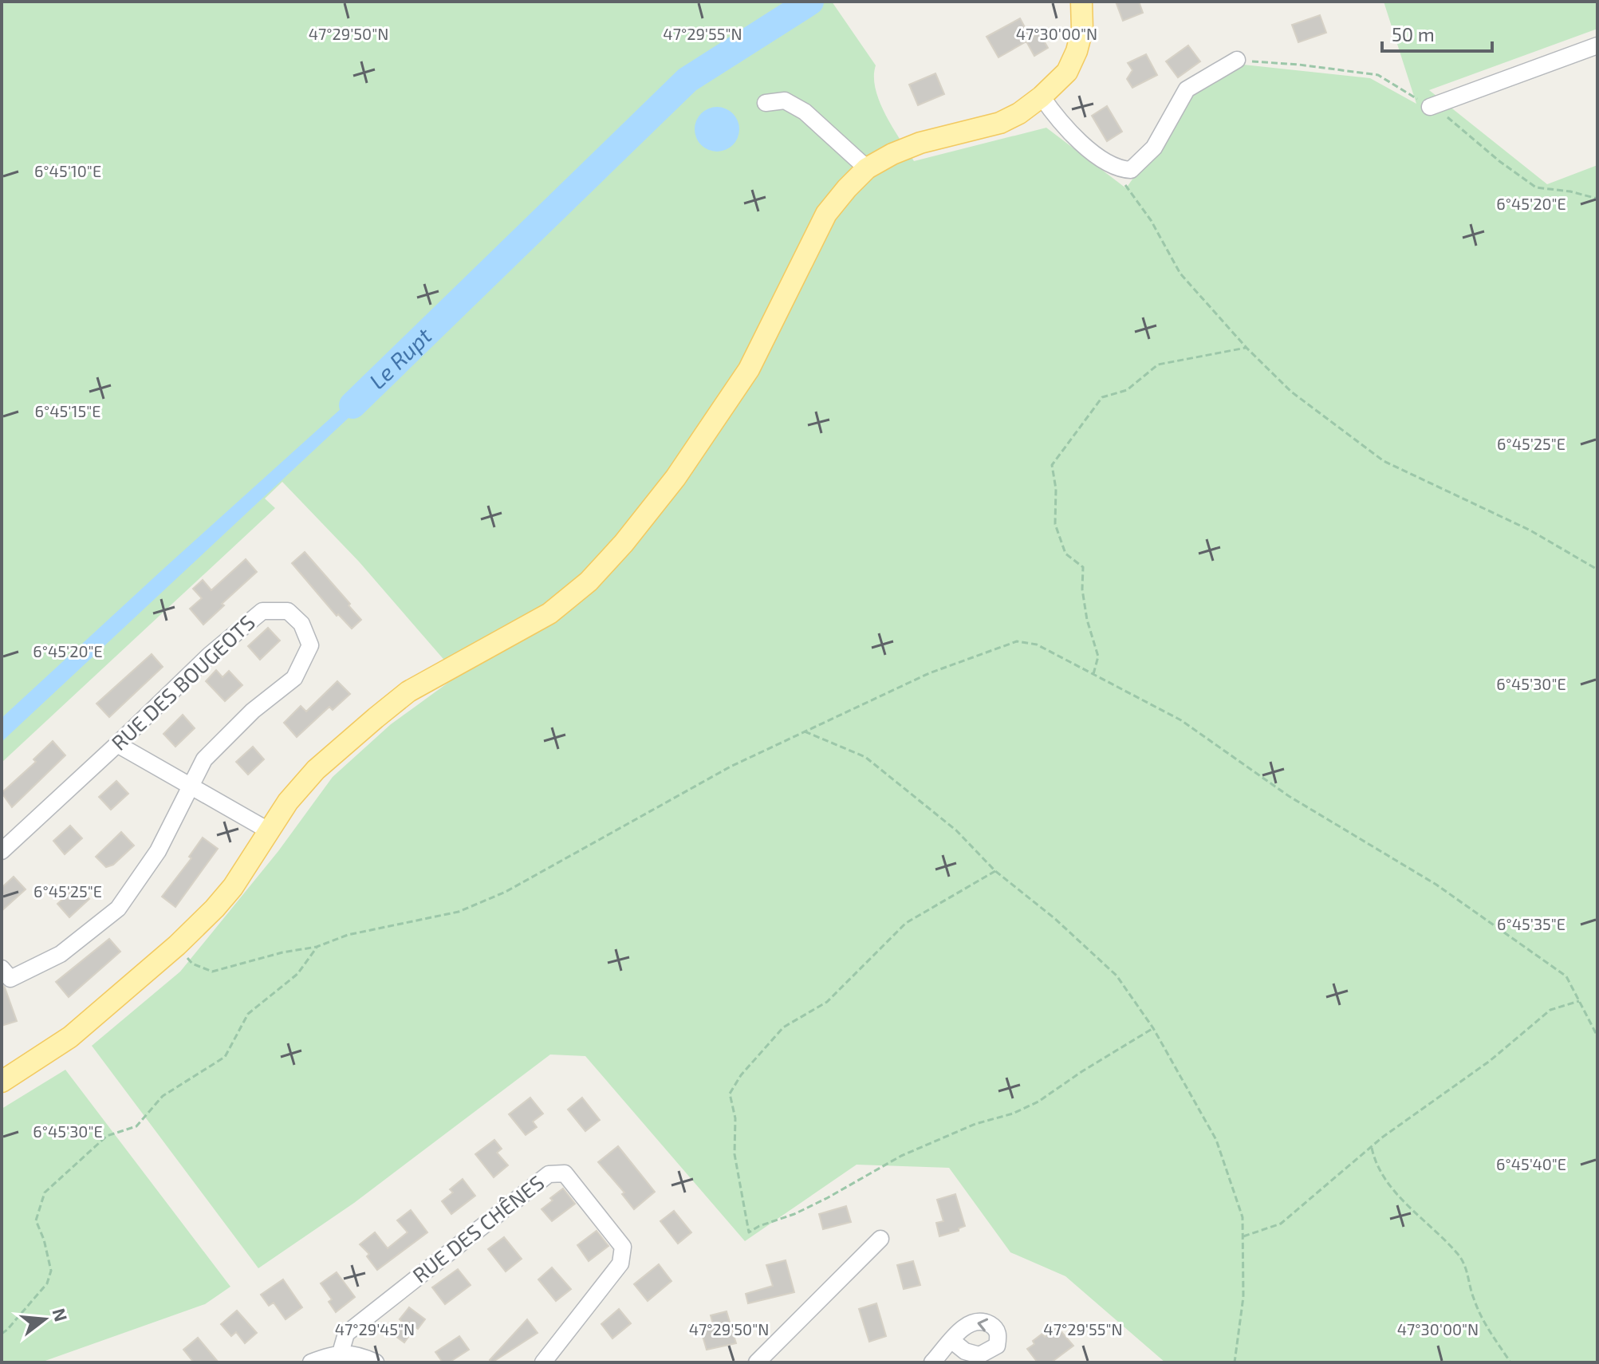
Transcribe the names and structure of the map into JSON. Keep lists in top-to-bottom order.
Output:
{
  "streets": {
    "street": ["RUE DES BOUGEOTS", "RUE DES CHÊNES"]
  },
  "water": ["Le Rupt"],
  "scale_bar": "50 m",
  "north": "right",
  "coordinates": [
    "47°29'50\"N",
    "47°29'55\"N",
    "47°30'00\"N",
    "6°45'10\"E",
    "6°45'20\"E",
    "6°45'15\"E",
    "6°45'25\"E",
    "6°45'30\"E",
    "6°45'35\"E",
    "6°45'40\"E",
    "47°29'45\"N"
  ]
}
